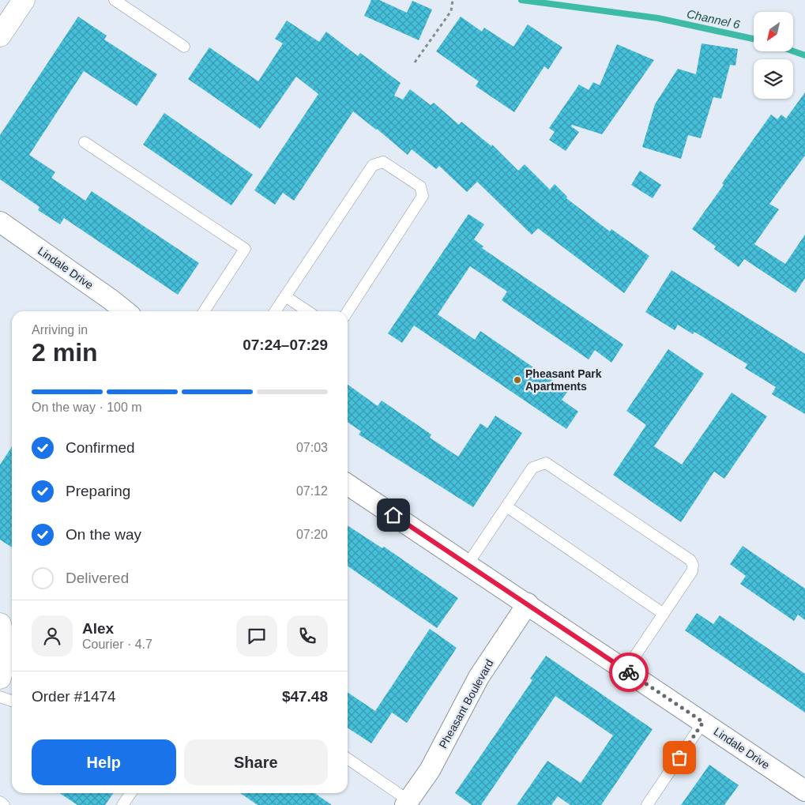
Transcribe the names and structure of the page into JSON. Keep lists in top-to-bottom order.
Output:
{
  "streets": {
    "street": ["Lindale Drive", "Pheasant Boulevard"]
  },
  "crossings": [
    ["Lindale Drive", "Pheasant Boulevard"]
  ],
  "water": ["Channel 6"],
  "places": ["Pheasant Park Apartments"],
  "north": "bottom left",
  "page": {
    "heading": ["2 min", "Arriving in", "07:24–07:29"],
    "panel": [
      "Alex",
      "Courier · 4.7",
      "Order #1474",
      "$47.48"
    ],
    "bar": "On the way · 100 m",
    "list": [
      ["Confirmed", "07:03"],
      ["Preparing", "07:12"],
      ["On the way", "07:20"],
      "Delivered"
    ],
    "buttons": ["Help", "Share"]
  }
}
